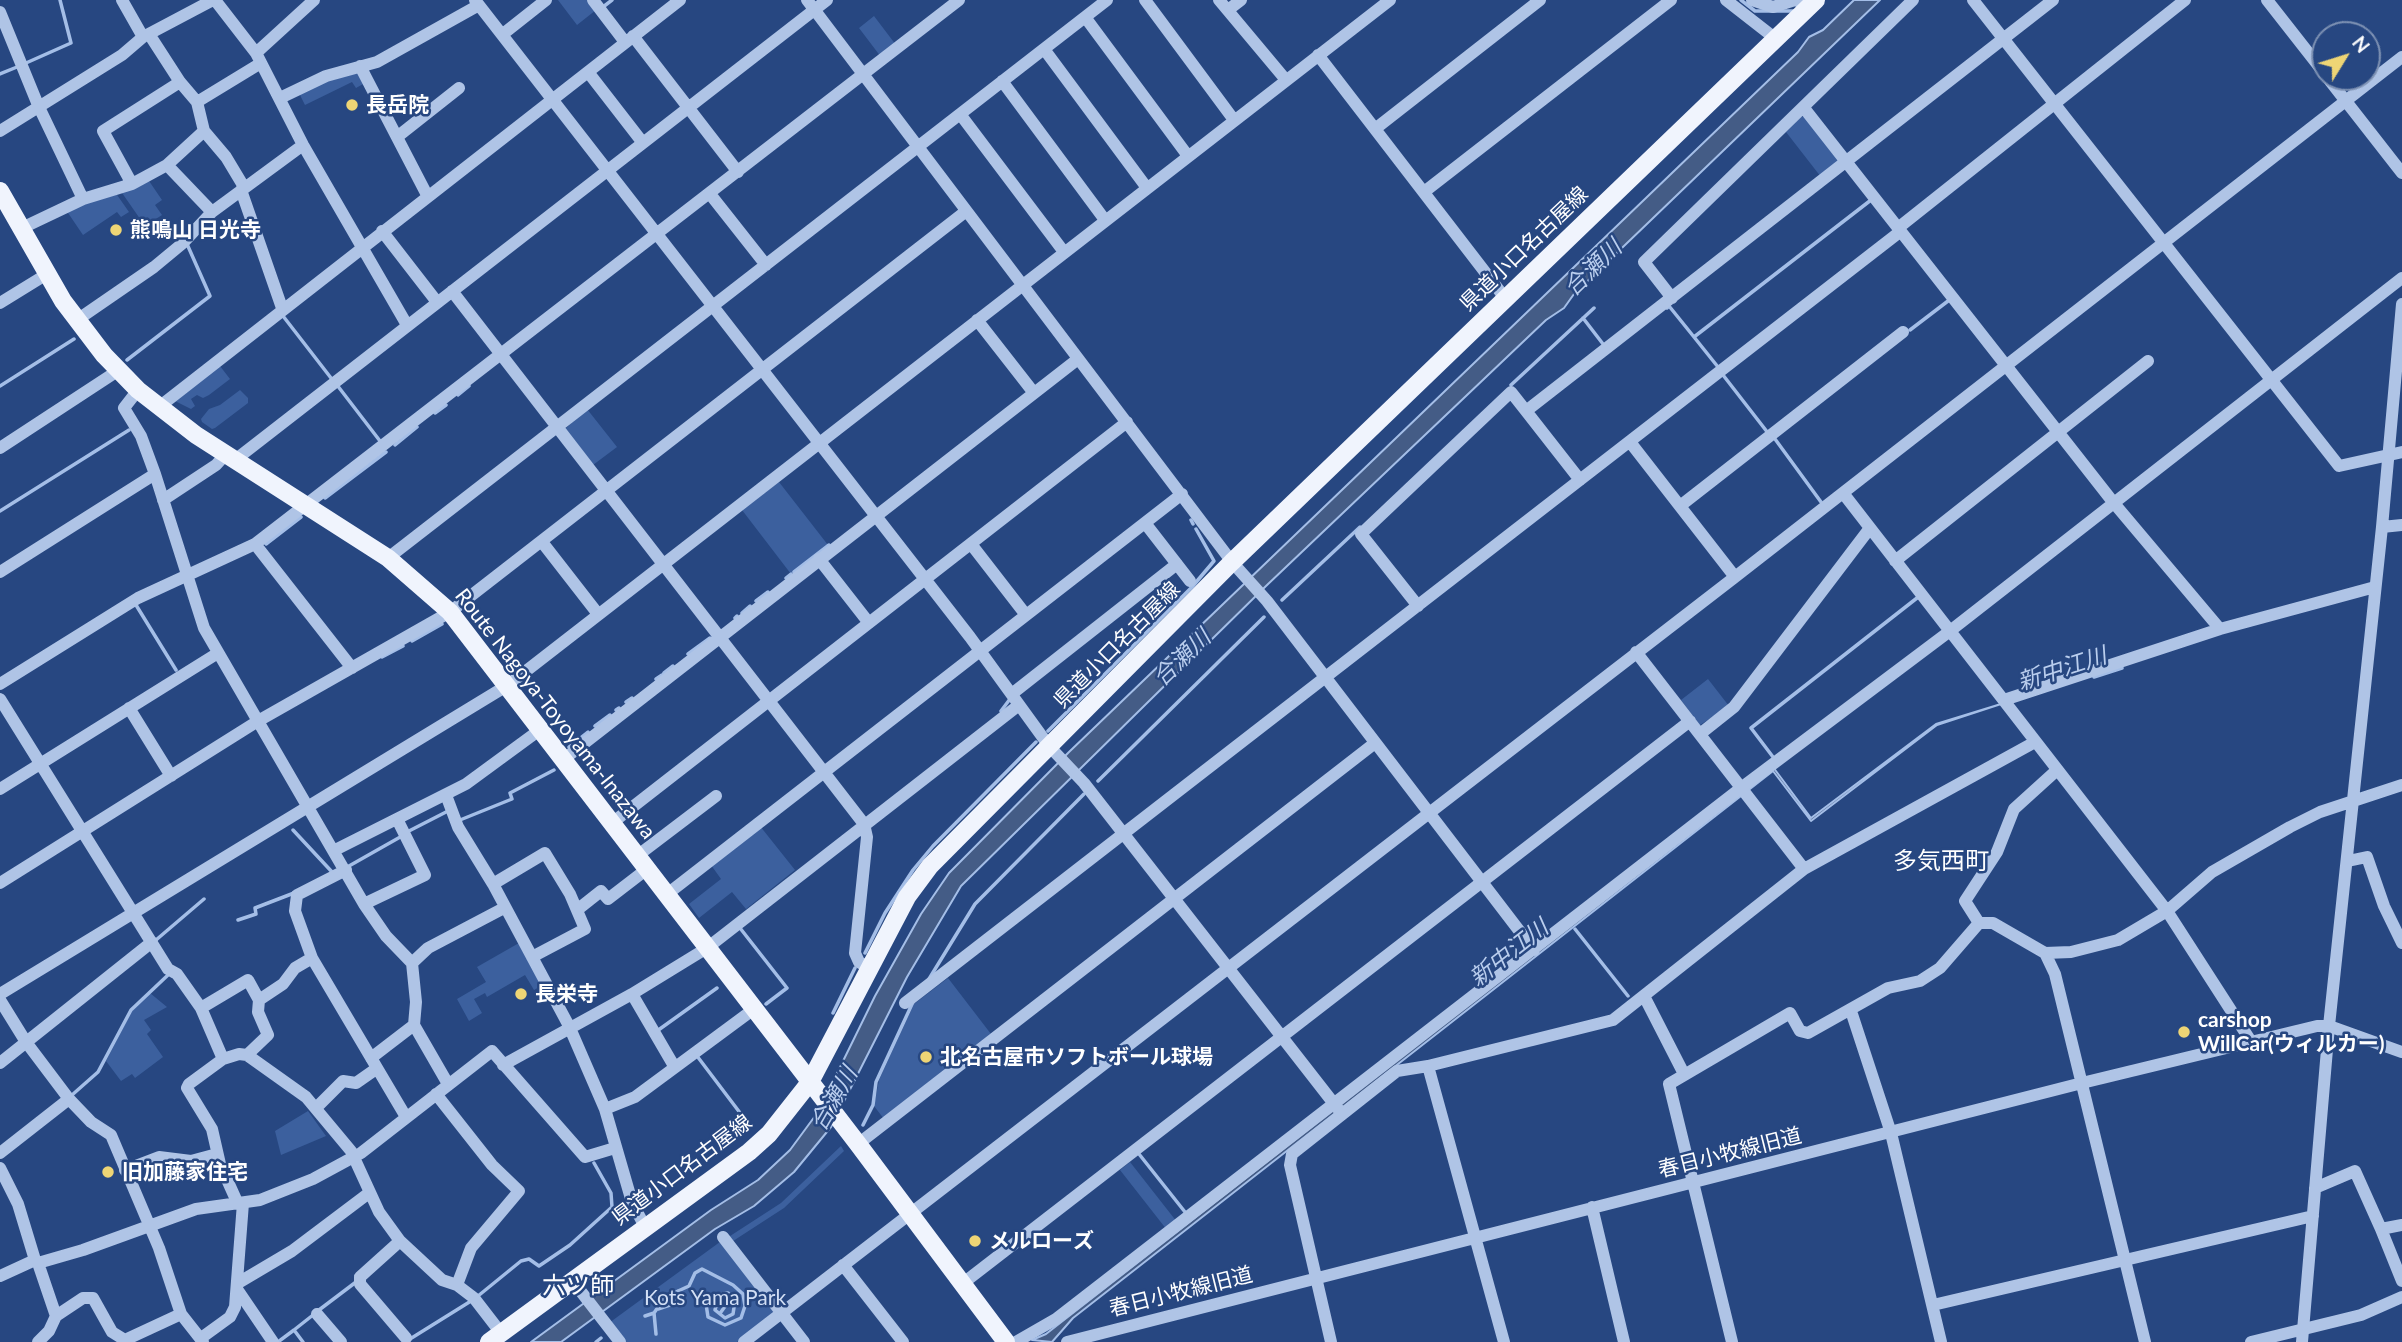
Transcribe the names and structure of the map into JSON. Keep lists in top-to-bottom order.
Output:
{
  "streets": {
    "main road": ["県道小口名古屋線", "Route Nagoya-Toyoyama-Inazawa"],
    "street": ["春日小牧線旧道"]
  },
  "crossings": [
    ["県道小口名古屋線", "Route Nagoya-Toyoyama-Inazawa"]
  ],
  "districts": ["多気西町", "六ツ師"],
  "water": ["合瀬川", "新中江川"],
  "parks": ["Kots Yama Park"],
  "places": [
    "長岳院",
    "熊鳴山 日光寺",
    "長栄寺",
    "carshop WillCar(ウィルカー)",
    "北名古屋市ソフトボール球場",
    "旧加藤家住宅",
    "メルローズ"
  ],
  "north": "top right"
}
